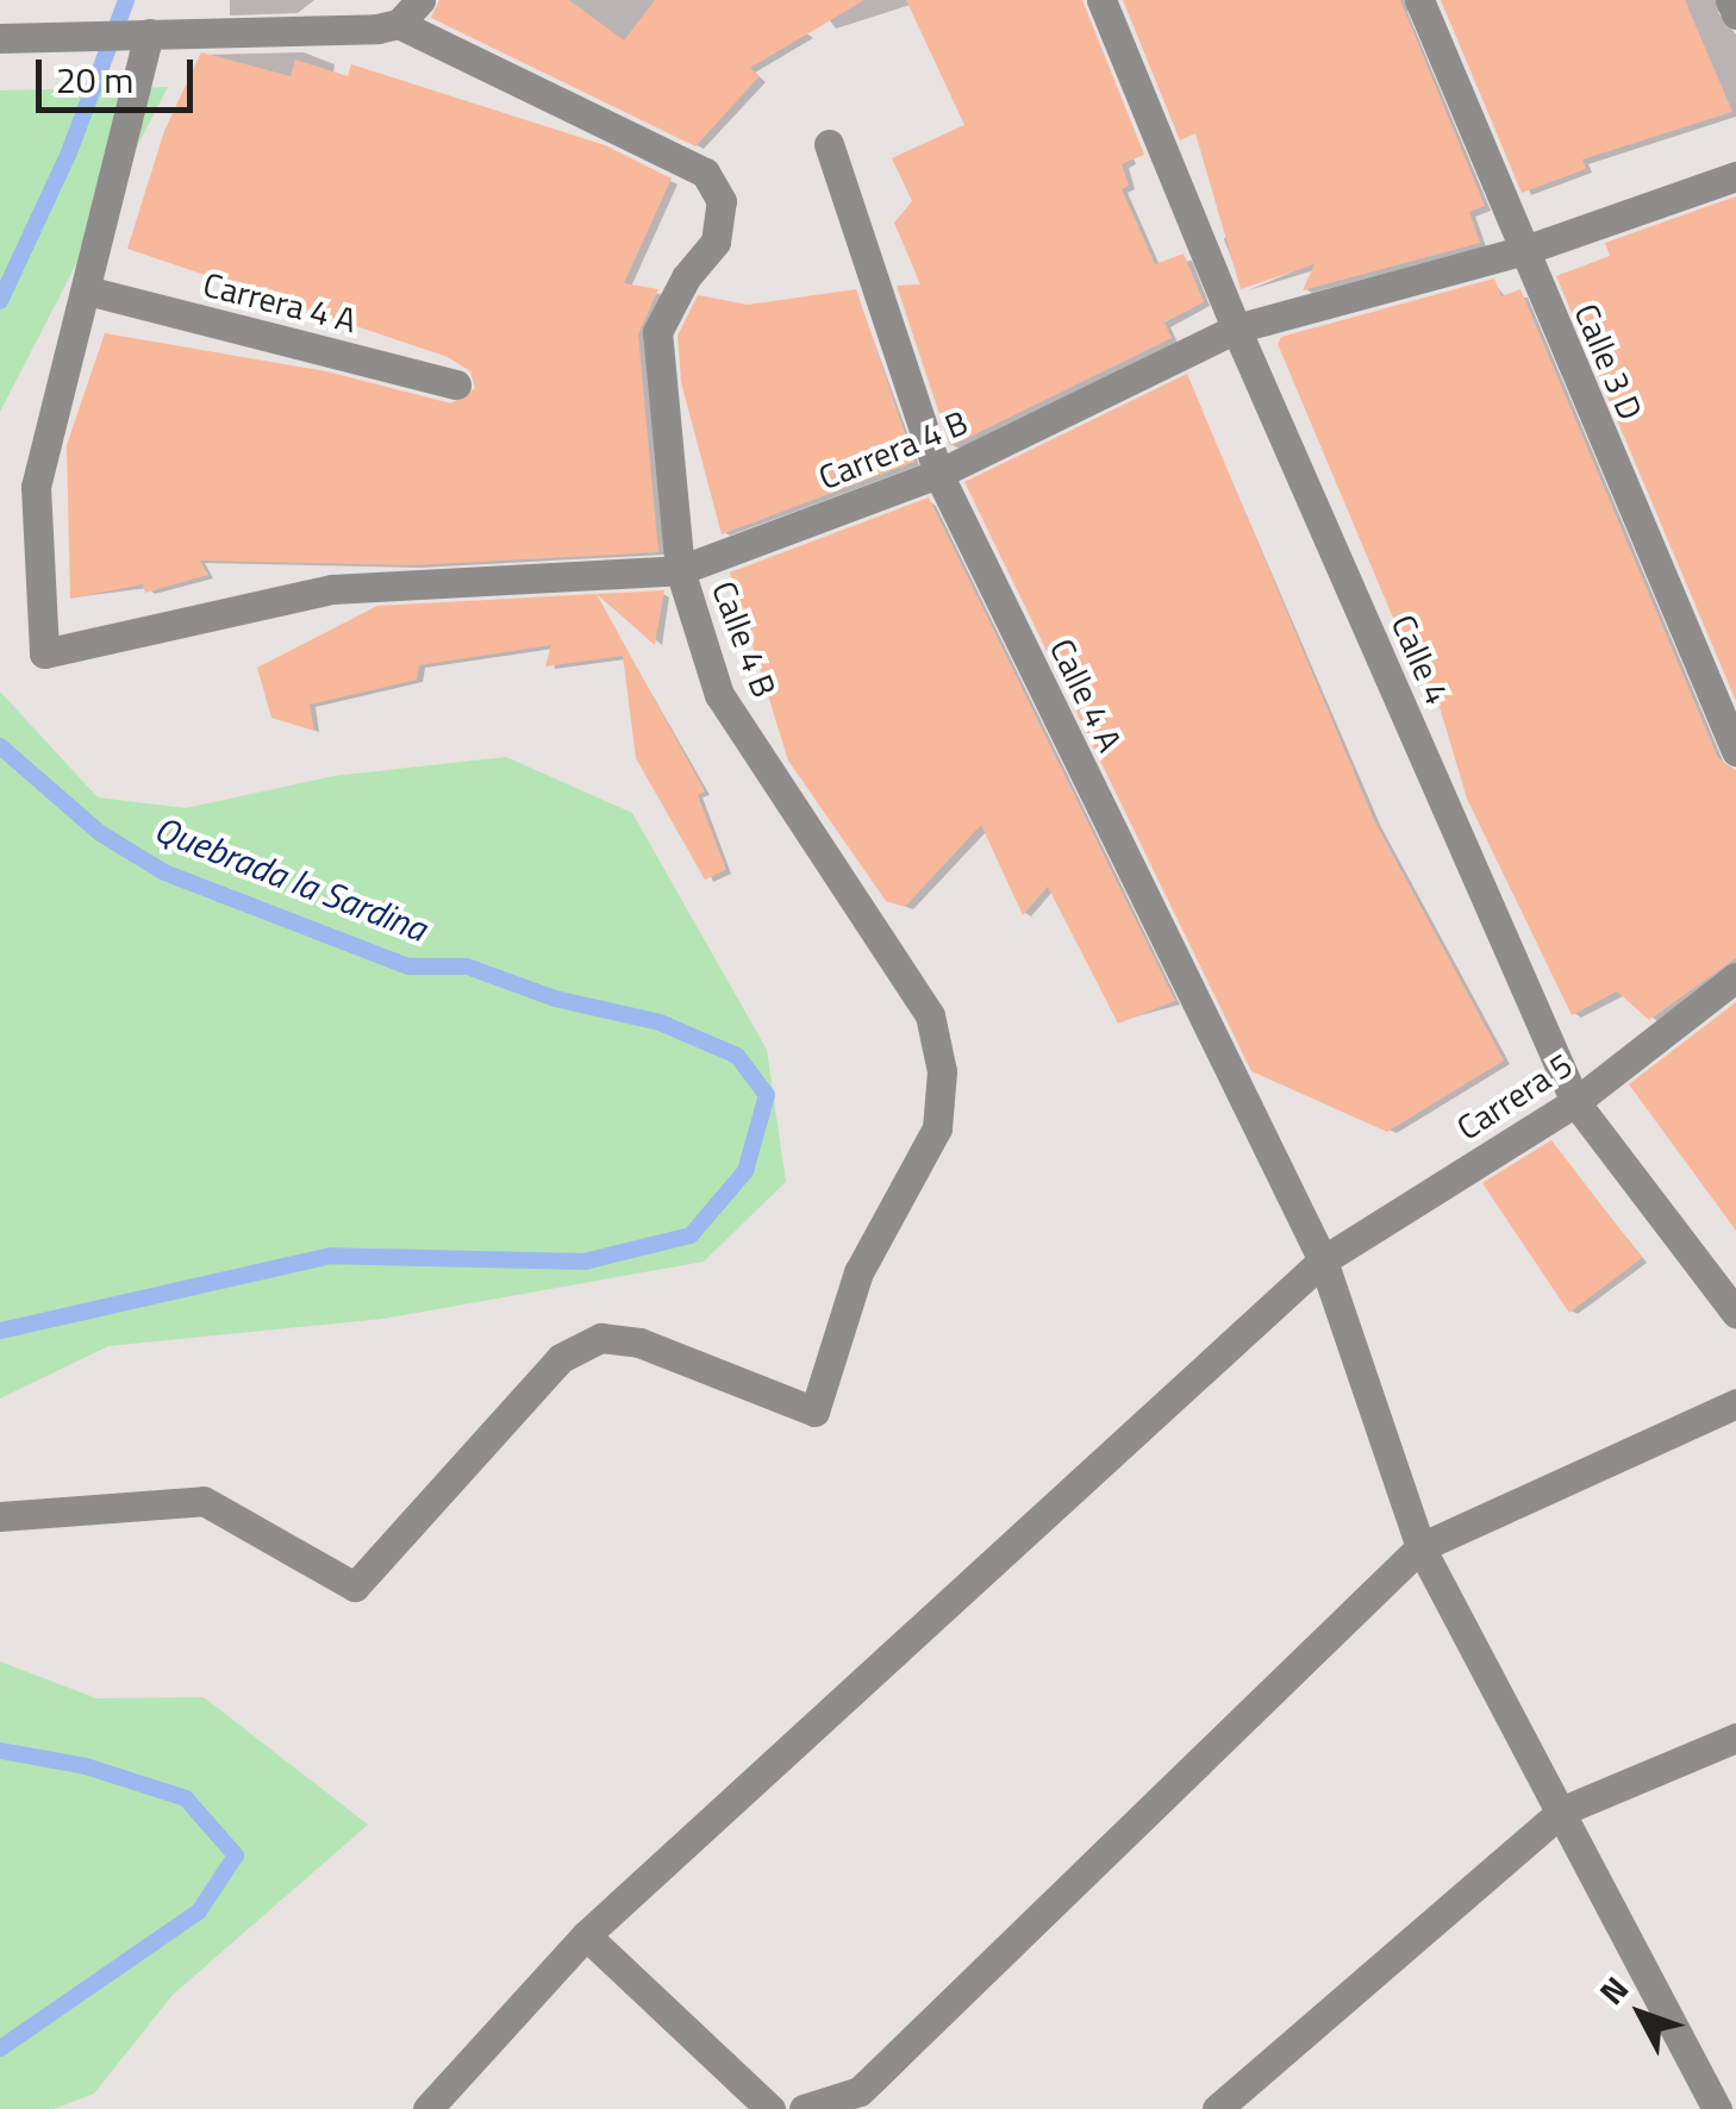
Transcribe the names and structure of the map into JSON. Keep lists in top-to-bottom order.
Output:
{
  "streets": {
    "street": [
      "Carrera 4 A",
      "Calle 3 D",
      "Carrera 4 B",
      "Calle 4 B",
      "Calle 4",
      "Calle 4 A",
      "Carrera 5"
    ]
  },
  "crossings": [
    ["Carrera 4 A", "Carrera 4 B"],
    ["Calle 3 D", "Carrera 4 B"],
    ["Carrera 4 B", "Calle 4 B"],
    ["Carrera 4 B", "Calle 4"],
    ["Carrera 4 B", "Calle 4 A"],
    ["Calle 4", "Carrera 5"],
    ["Calle 4 A", "Carrera 5"]
  ],
  "water": ["Quebrada la Sardina"],
  "scale_bar": "20 m",
  "north": "top left"
}
